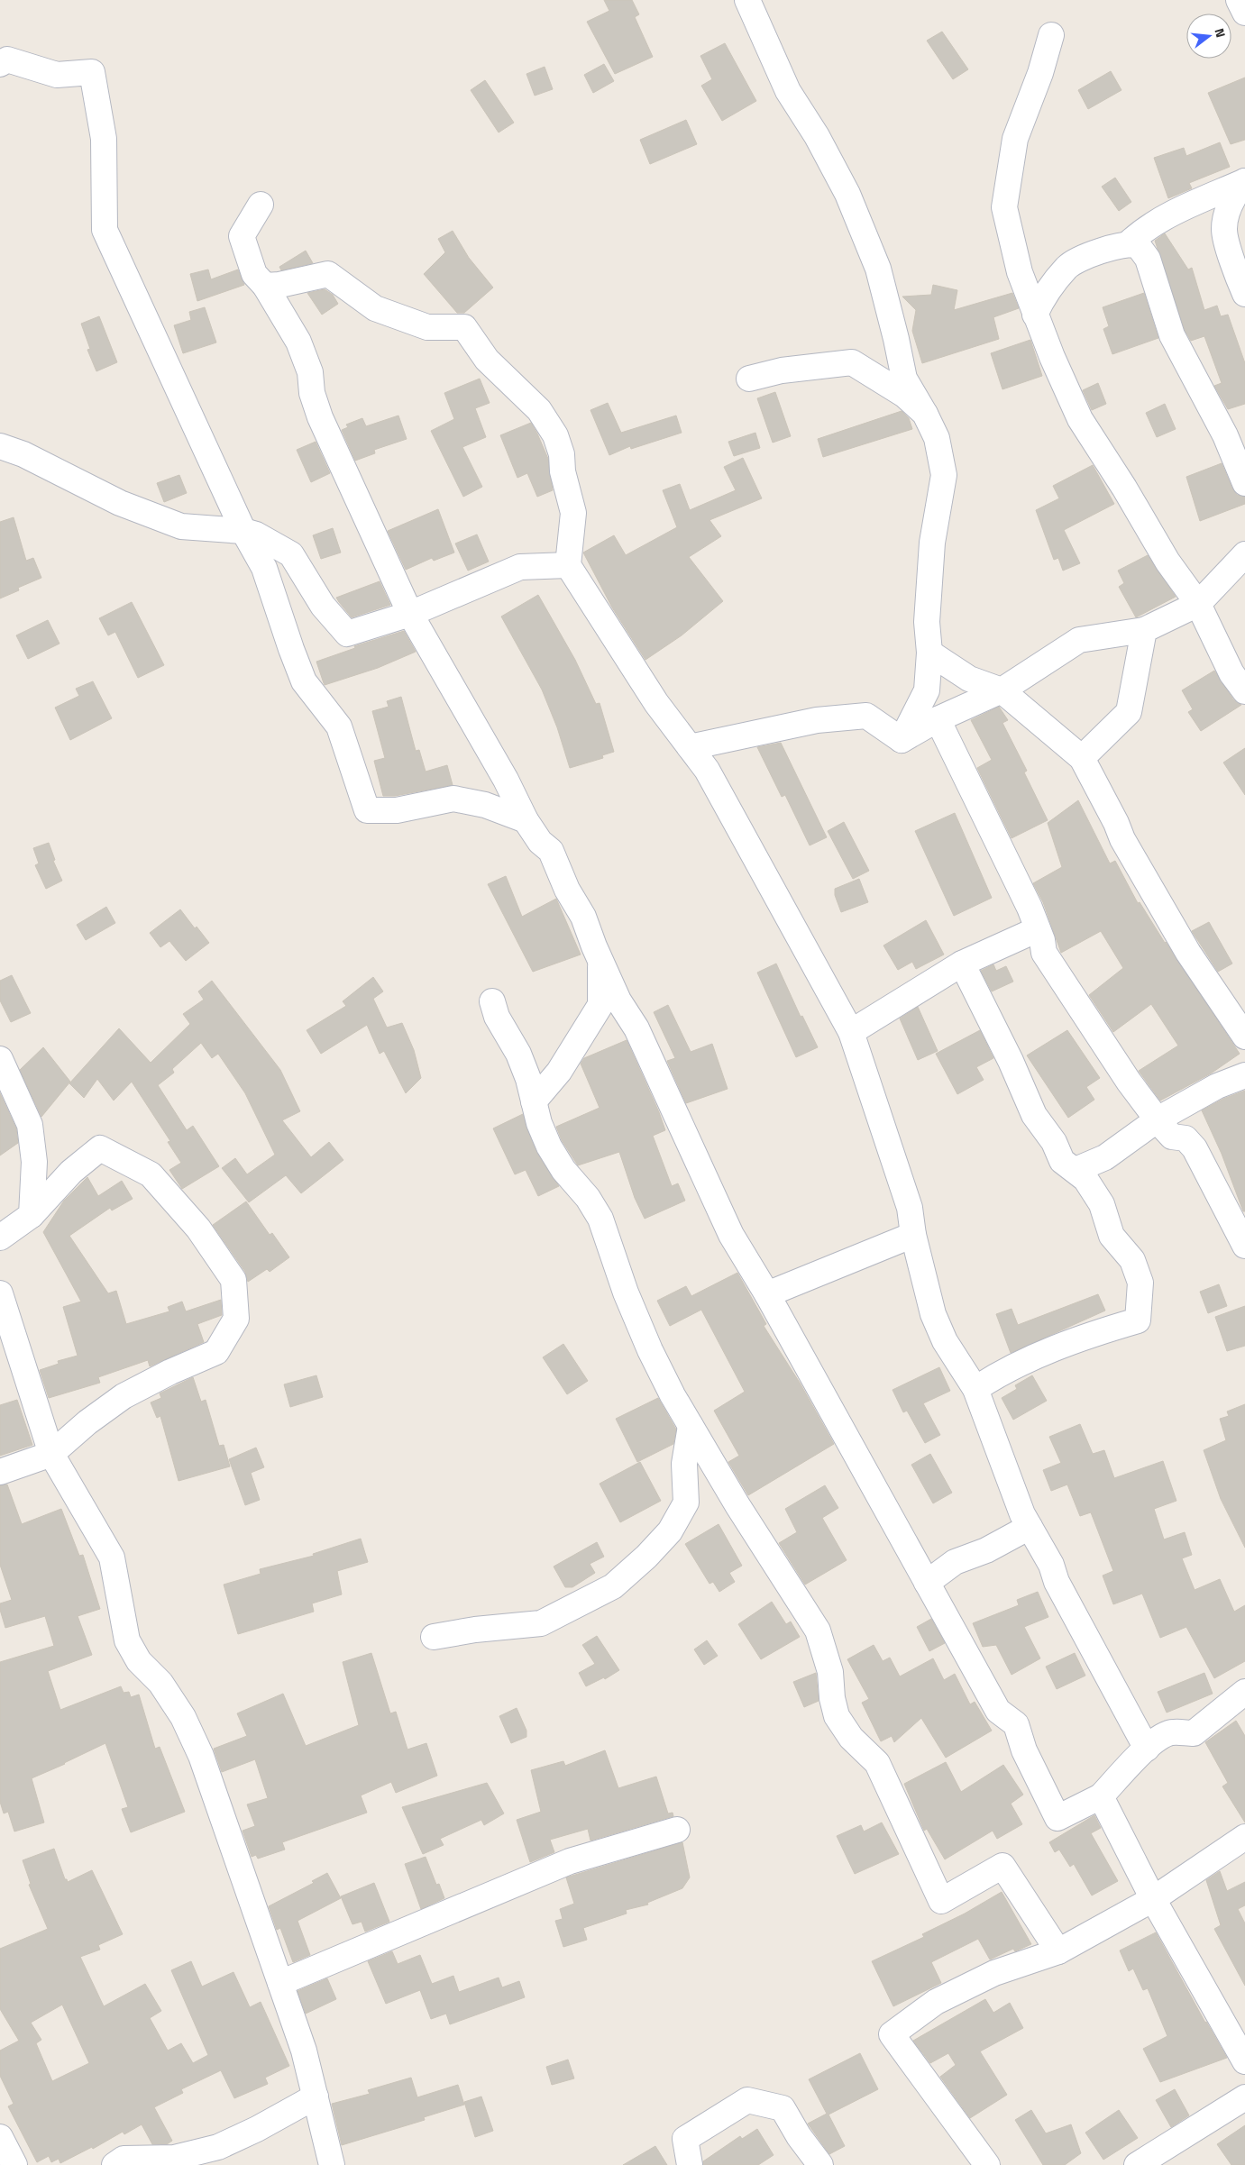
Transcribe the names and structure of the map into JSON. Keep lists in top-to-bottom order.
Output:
{
  "north": "right"
}
